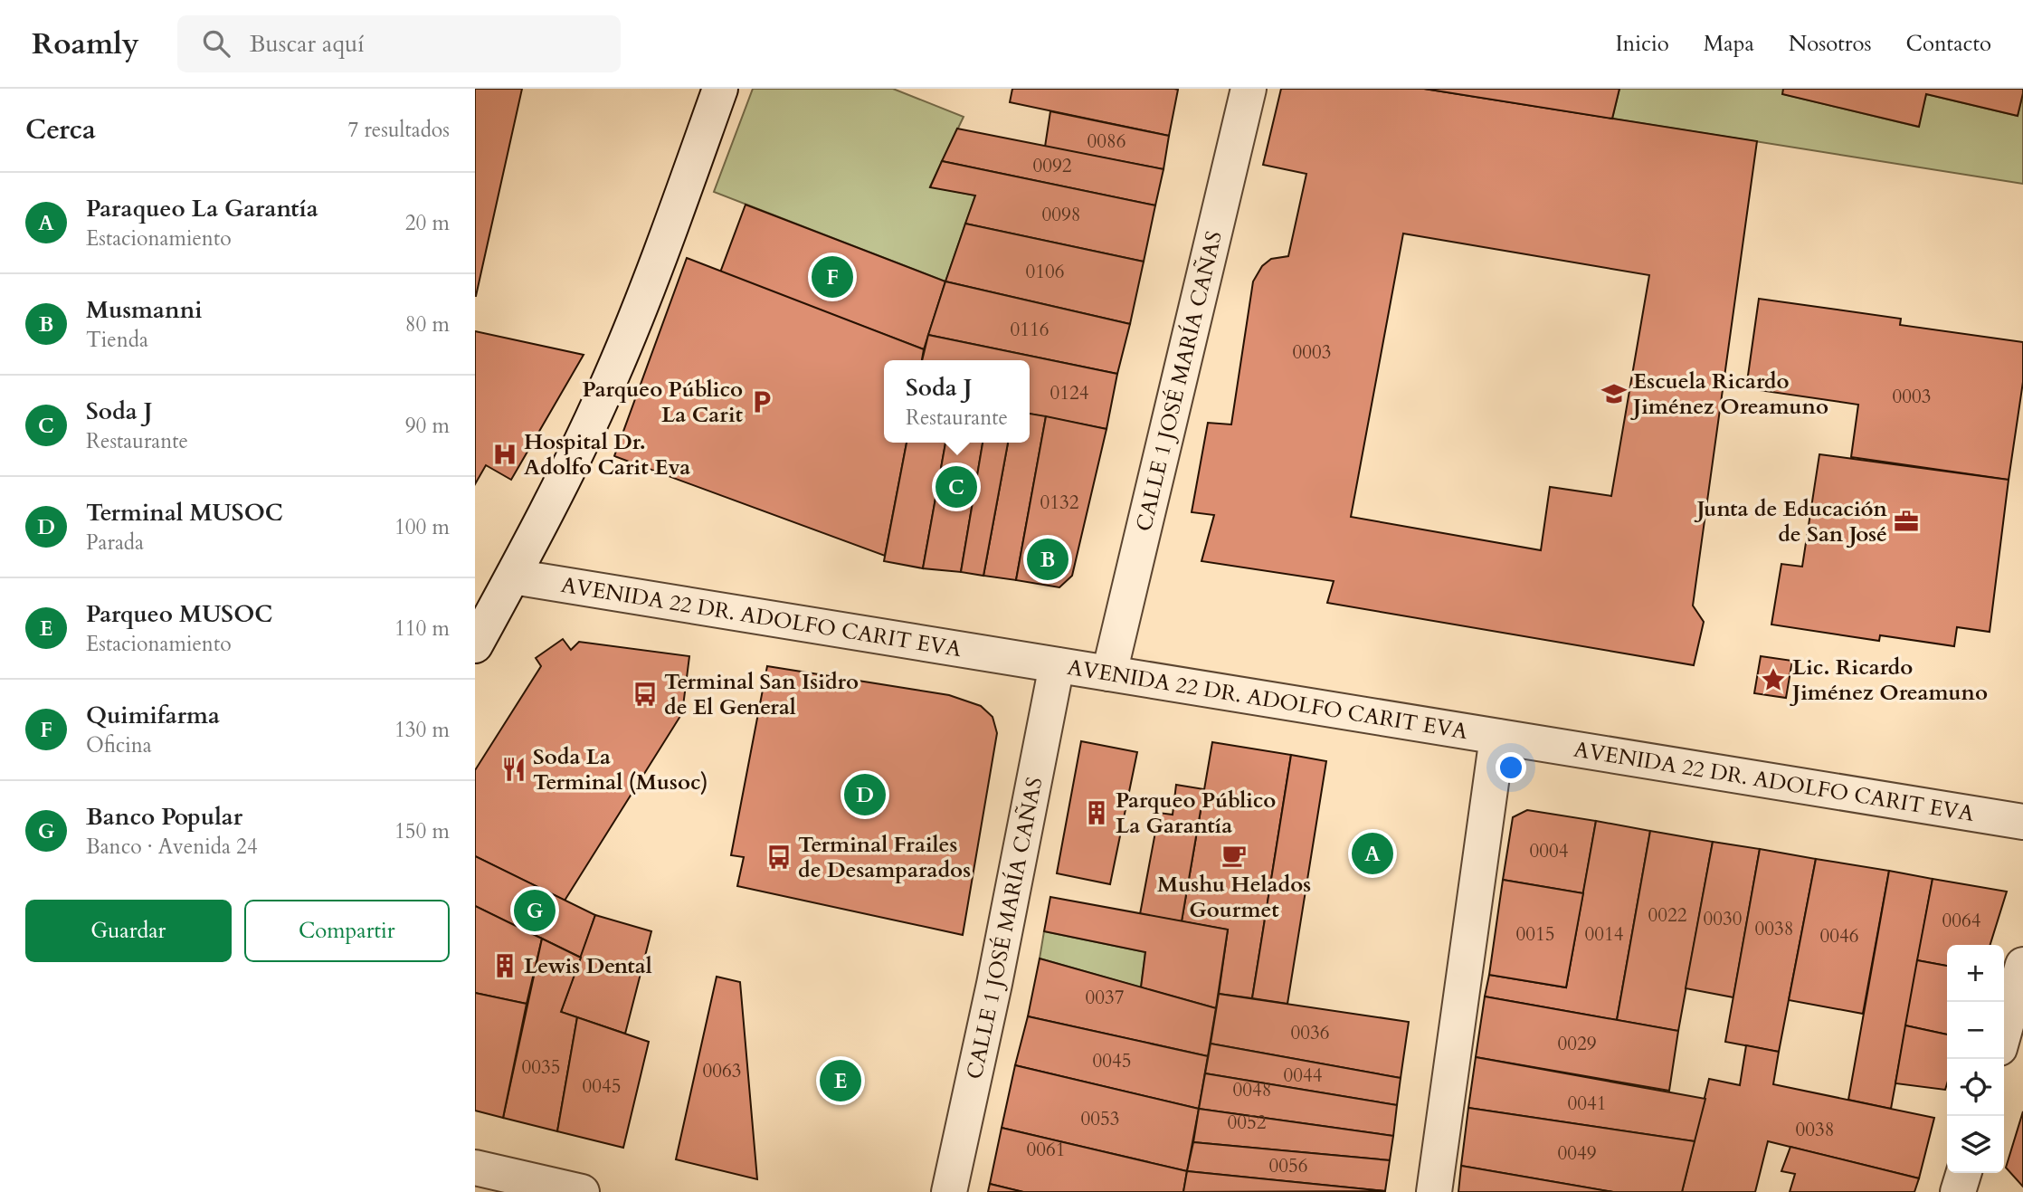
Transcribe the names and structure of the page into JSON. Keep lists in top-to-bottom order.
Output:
{
  "streets": {
    "street": ["CALLE 1 JOSÉ MARÍA CAÑAS", "AVENIDA 22 DR. ADOLFO CARIT EVA"]
  },
  "crossings": [
    ["CALLE 1 JOSÉ MARÍA CAÑAS", "AVENIDA 22 DR. ADOLFO CARIT EVA"]
  ],
  "places": {
    "school or university": ["Escuela Ricardo Jiménez Oreamuno"],
    "parking": ["Parqueo Público La Carit"],
    "hospital": ["Hospital Dr. Adolfo Carit Eva"],
    "office": ["Junta de Educación de San José"],
    "place": ["Lic. Ricardo Jiménez Oreamuno"],
    "bus stop": ["Terminal San Isidro de El General", "Terminal Frailes de Desamparados"],
    "restaurant": ["Soda La Terminal (Musoc)"],
    "building": ["Parqueo Público La Garantía", "Lewis Dental"],
    "cafe": ["Mushu Helados Gourmet"]
  },
  "house_numbers": [
    "0086",
    "0092",
    "0098",
    "0106",
    "0116",
    "0003",
    "0124",
    "0003",
    "0132",
    "0004",
    "0022",
    "0030",
    "0064",
    "0038",
    "0015",
    "0014",
    "0046",
    "0037",
    "0036",
    "0029",
    "0045",
    "0035",
    "0063",
    "0044",
    "0045",
    "0048",
    "0041",
    "0053",
    "0052",
    "0038",
    "0061",
    "0049",
    "0056"
  ],
  "page": {
    "header": "Roamly",
    "search": "Buscar aquí",
    "nav": [
      "Inicio",
      "Mapa",
      "Nosotros",
      "Contacto"
    ],
    "heading": ["Cerca", "7 resultados"],
    "list": [
      {
        "mark": "A",
        "name": "Paraqueo La Garantía",
        "note": "Estacionamiento",
        "value": "20 m"
      },
      {
        "mark": "B",
        "name": "Musmanni",
        "note": "Tienda",
        "value": "80 m"
      },
      {
        "mark": "C",
        "name": "Soda J",
        "note": "Restaurante",
        "value": "90 m"
      },
      {
        "mark": "D",
        "name": "Terminal MUSOC",
        "note": "Parada",
        "value": "100 m"
      },
      {
        "mark": "E",
        "name": "Parqueo MUSOC",
        "note": "Estacionamiento",
        "value": "110 m"
      },
      {
        "mark": "F",
        "name": "Quimifarma",
        "note": "Oficina",
        "value": "130 m"
      },
      {
        "mark": "G",
        "name": "Banco Popular",
        "note": "Banco · Avenida 24",
        "value": "150 m"
      }
    ],
    "pins": [
      "F",
      "C",
      "B",
      "D",
      "A",
      "G",
      "E"
    ],
    "popup": ["Soda J", "Restaurante"],
    "buttons": ["Guardar", "Compartir"],
    "map_buttons": ["+", "−"]
  }
}
